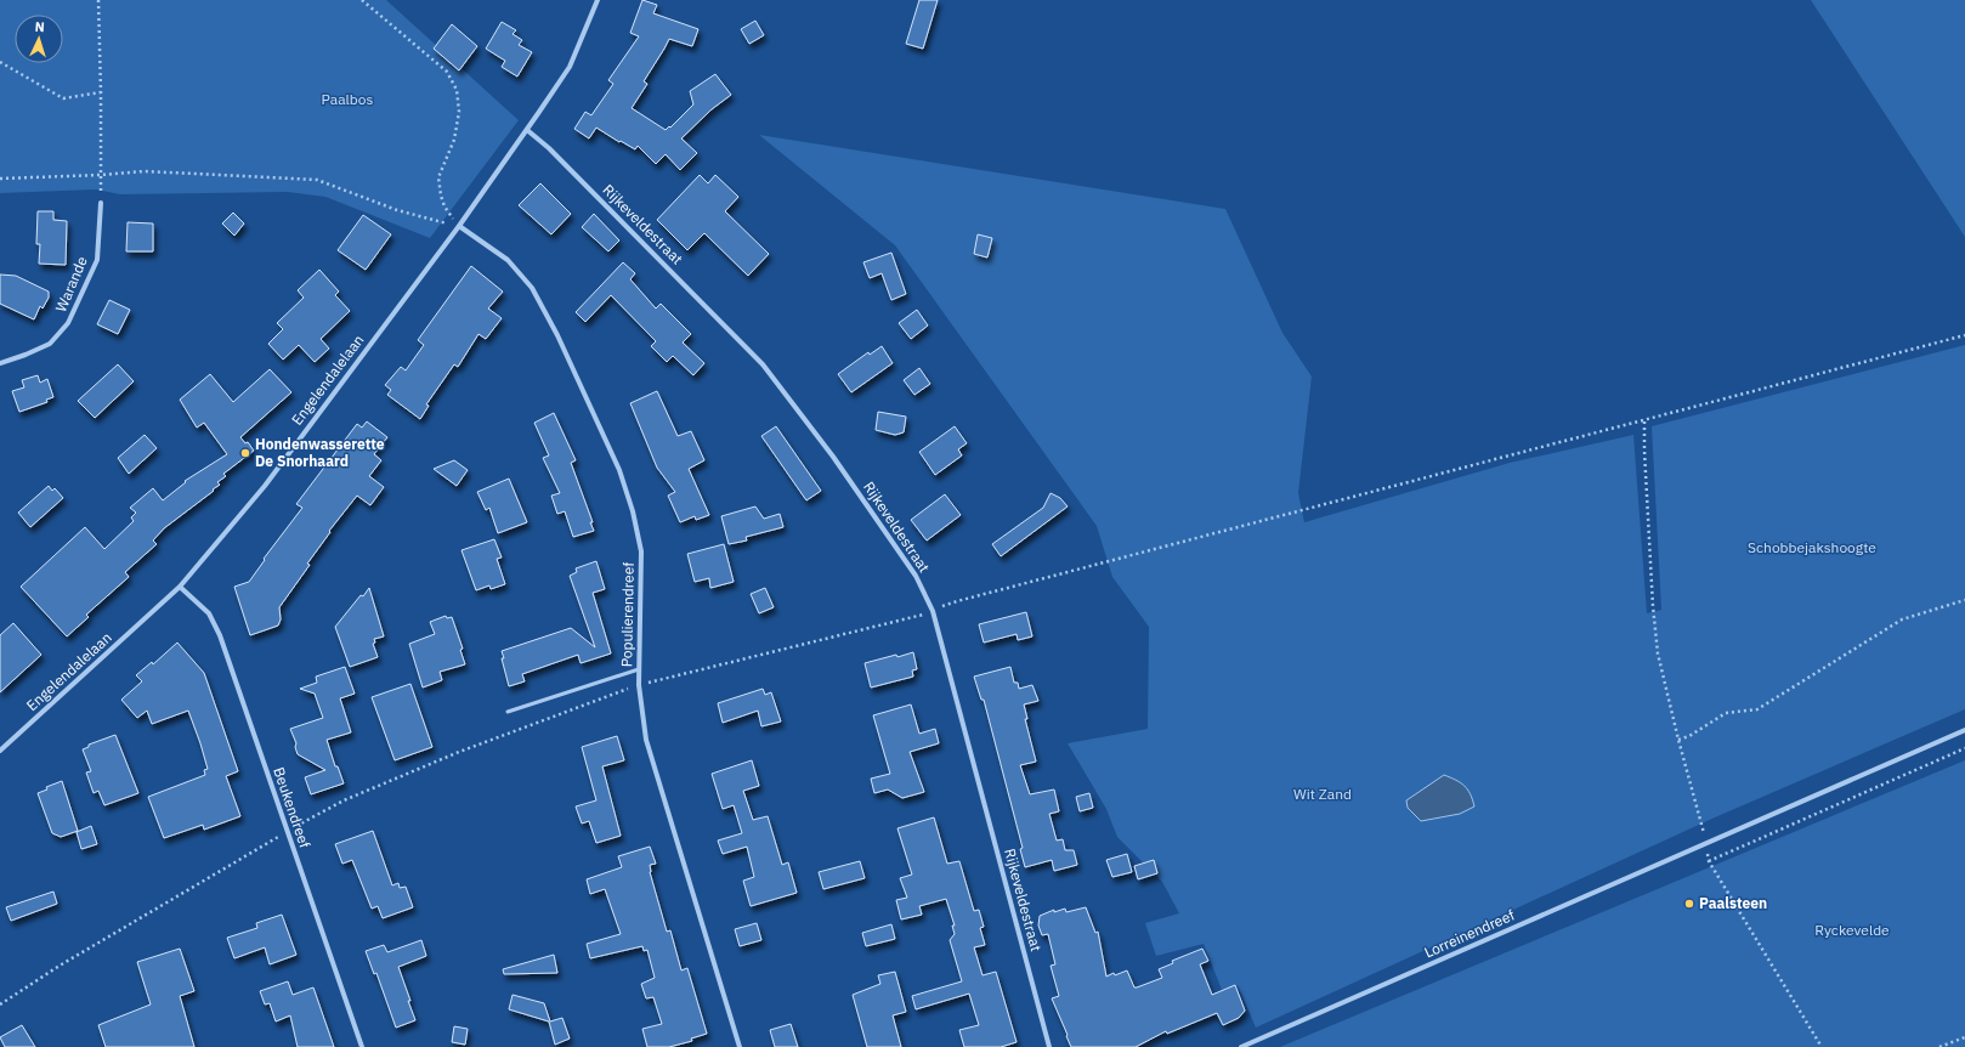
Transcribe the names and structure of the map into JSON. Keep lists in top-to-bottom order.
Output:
{
  "streets": {
    "street": [
      "Rijkeveldestraat",
      "Warande",
      "Engelendalelaan",
      "Populierendreef",
      "Beukendreef",
      "Lorreinendreef"
    ]
  },
  "crossings": [
    ["Rijkeveldestraat", "Engelendalelaan"],
    ["Engelendalelaan", "Populierendreef"],
    ["Engelendalelaan", "Beukendreef"]
  ],
  "parks": [
    "Paalbos",
    "Schobbejakshoogte",
    "Wit Zand",
    "Ryckevelde"
  ],
  "places": ["Hondenwasserette De Snorhaard", "Paalsteen"],
  "north": "top"
}
